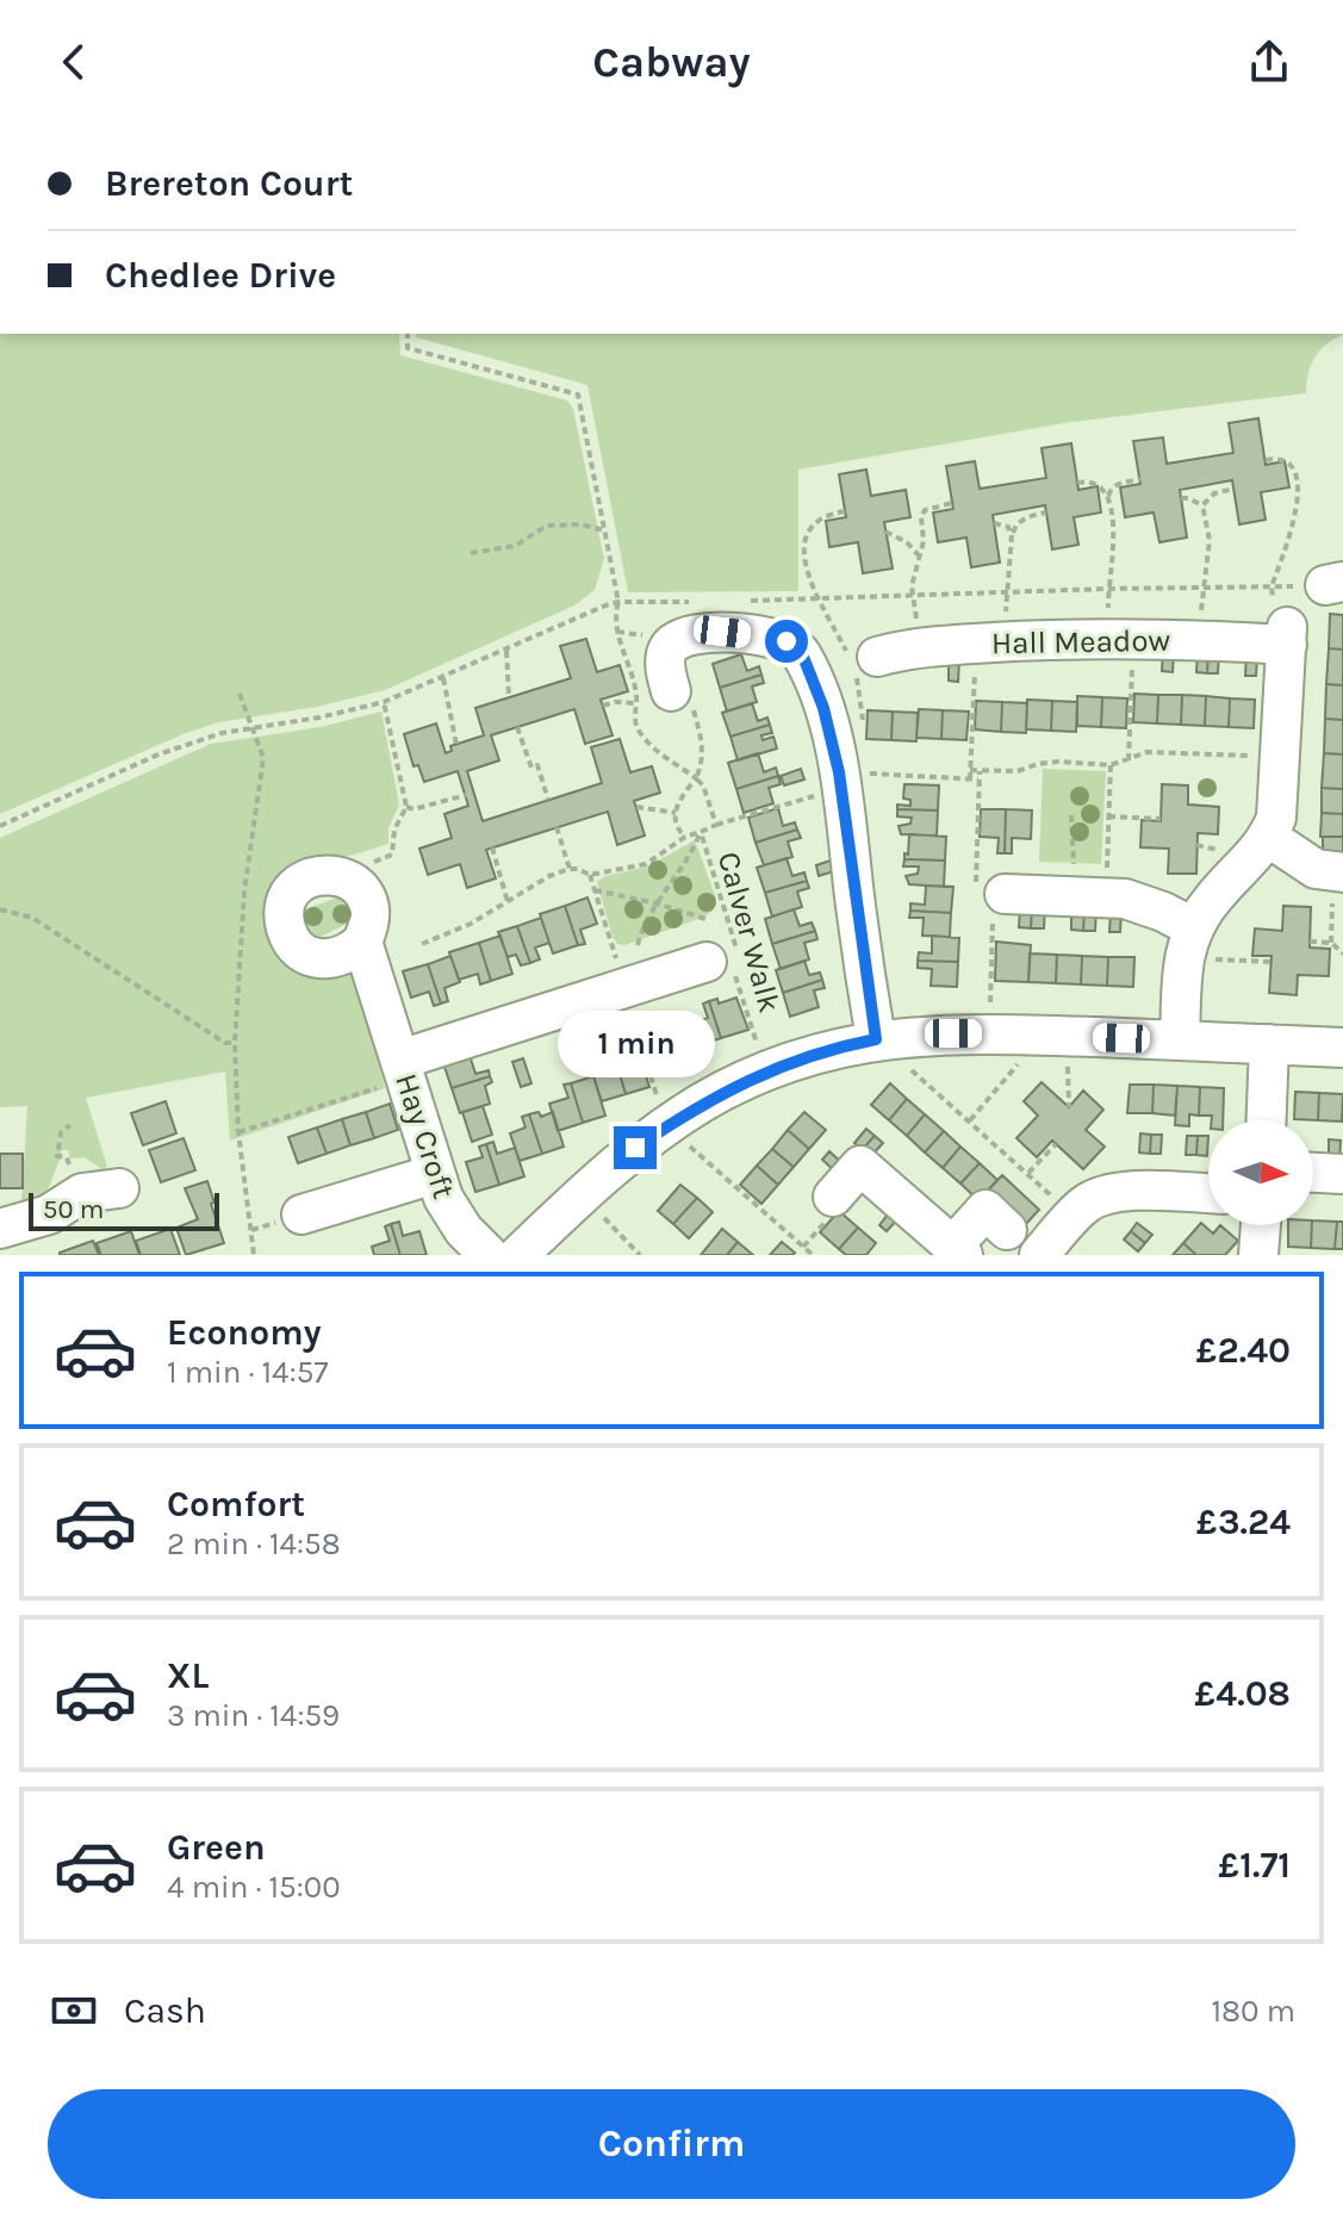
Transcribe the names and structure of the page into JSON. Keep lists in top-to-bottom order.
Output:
{
  "streets": {
    "street": ["Hall Meadow", "Hay Croft"],
    "path": ["Calver Walk"]
  },
  "crossings": [
    ["Calver Walk", "Hay Croft"]
  ],
  "scale_bar": "50 m",
  "north": "right",
  "page": {
    "header": "Cabway",
    "banner": ["Brereton Court", "Chedlee Drive"],
    "bubble": "1 min",
    "scale": "50 m",
    "list": [
      {
        "name": "Economy",
        "note": "1 min · 14:57",
        "value": "£2.40"
      },
      {
        "name": "Comfort",
        "note": "2 min · 14:58",
        "value": "£3.24"
      },
      {
        "name": "XL",
        "note": "3 min · 14:59",
        "value": "£4.08"
      },
      {
        "name": "Green",
        "note": "4 min · 15:00",
        "value": "£1.71"
      }
    ],
    "pay": ["Cash", "180 m"],
    "buttons": "Confirm"
  }
}
